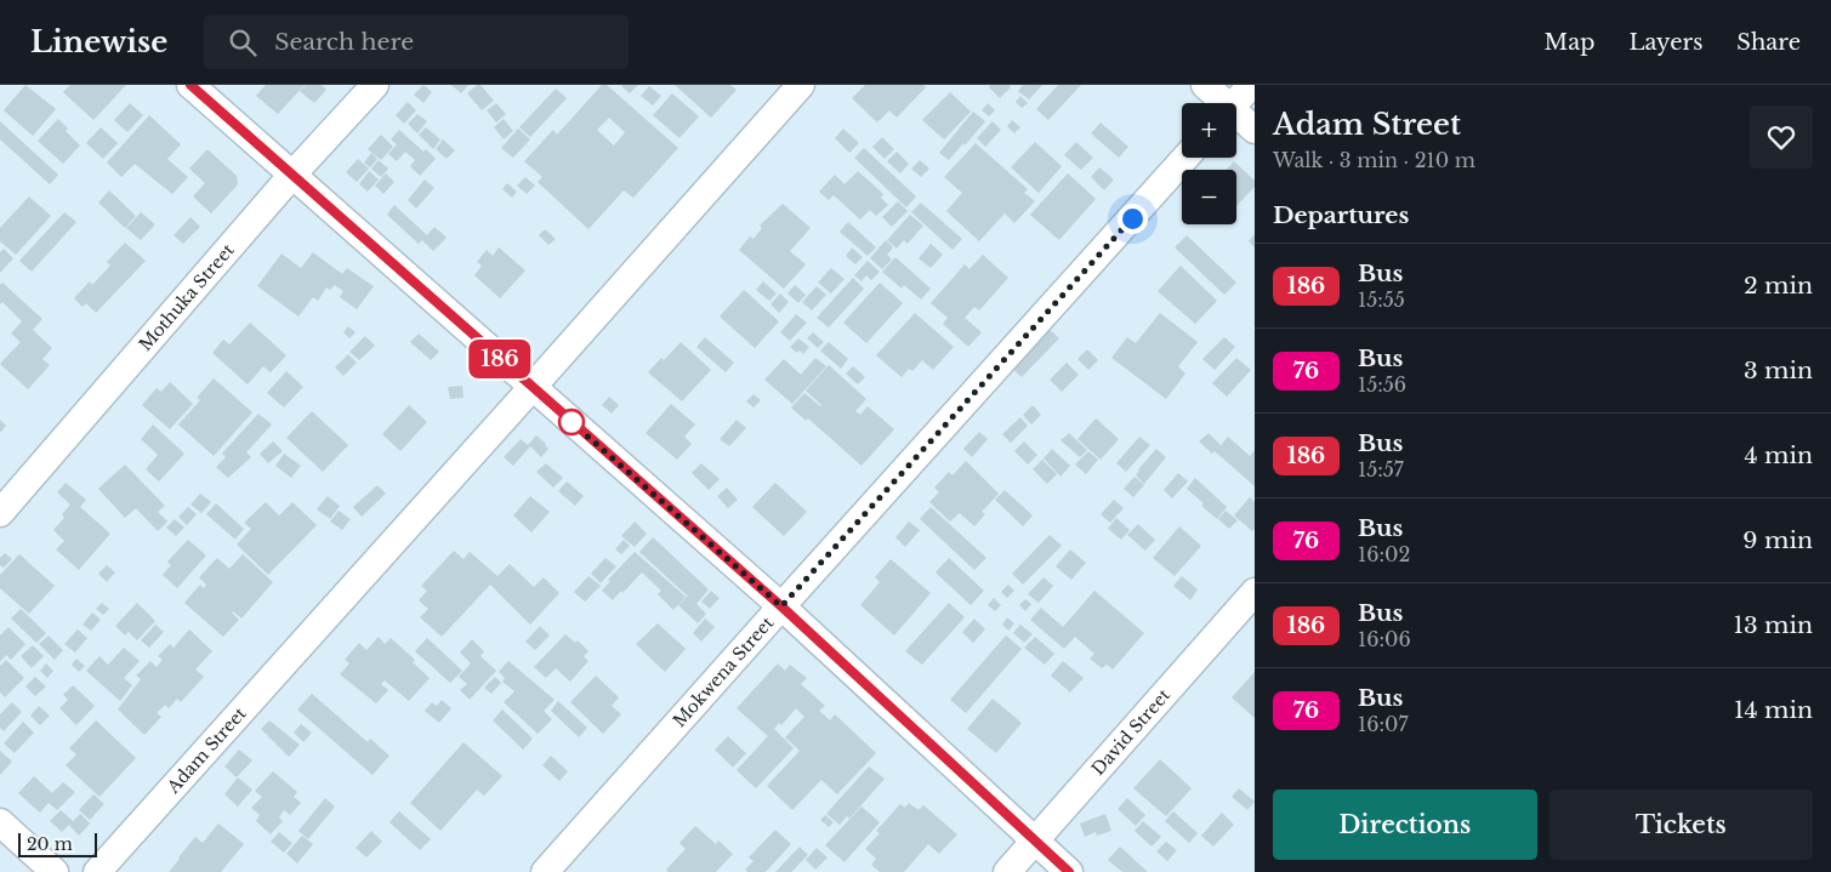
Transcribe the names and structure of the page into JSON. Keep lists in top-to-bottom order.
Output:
{
  "streets": {
    "street": [
      "Mothuka Street",
      "Mokwena Street",
      "David Street",
      "Adam Street"
    ]
  },
  "lines": ["bus line 186"],
  "scale_bar": "20 m",
  "page": {
    "header": "Linewise",
    "search": "Search here",
    "nav": ["Map", "Layers", "Share"],
    "on_map": "186",
    "heading": [
      ["Adam Street", "Walk · 3 min · 210 m"],
      "Departures"
    ],
    "map_buttons": ["+", "−"],
    "list": [
      {
        "mark": "186",
        "name": "Bus",
        "note": "15:55",
        "value": "2 min"
      },
      {
        "mark": "76",
        "name": "Bus",
        "note": "15:56",
        "value": "3 min"
      },
      {
        "mark": "186",
        "name": "Bus",
        "note": "15:57",
        "value": "4 min"
      },
      {
        "mark": "76",
        "name": "Bus",
        "note": "16:02",
        "value": "9 min"
      },
      {
        "mark": "186",
        "name": "Bus",
        "note": "16:06",
        "value": "13 min"
      },
      {
        "mark": "76",
        "name": "Bus",
        "note": "16:07",
        "value": "14 min"
      }
    ],
    "buttons": ["Directions", "Tickets"],
    "scale": "20 m"
  }
}
